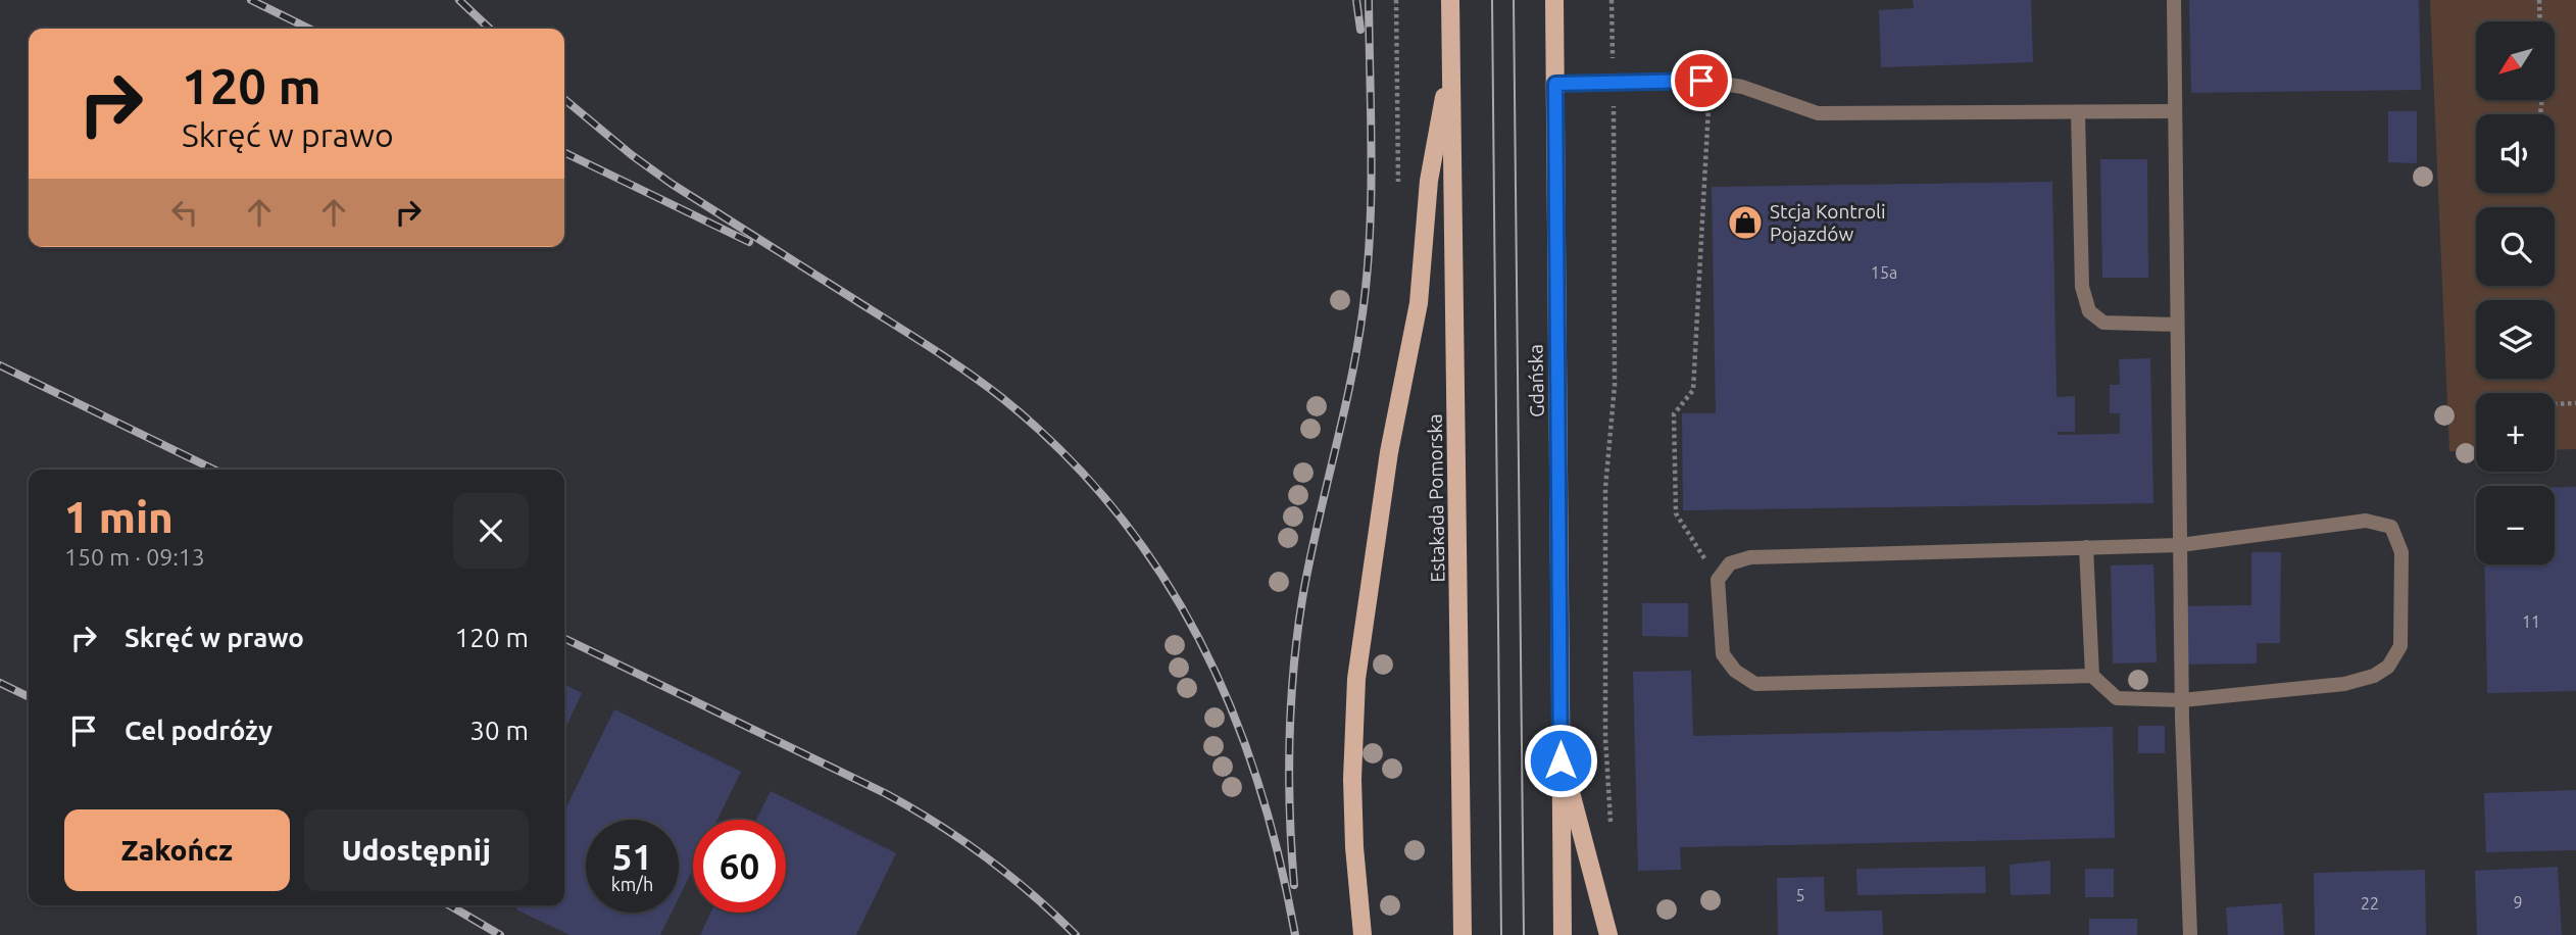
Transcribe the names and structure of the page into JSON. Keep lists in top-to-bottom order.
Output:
{
  "streets": {
    "main road": ["Gdańska", "Estakada Pomorska"]
  },
  "places": {
    "shop": ["Stcja Kontroli Pojazdów"]
  },
  "house_numbers": [
    "15a",
    "11",
    "5",
    "9",
    "22"
  ],
  "north": "bottom left",
  "page": {
    "map_buttons": ["+", "−"],
    "turn": ["120 m", "Skręć w prawo"],
    "heading": ["1 min", "150 m · 09:13"],
    "list": [
      {
        "name": "Skręć w prawo",
        "value": "120 m"
      },
      {
        "name": "Cel podróży",
        "value": "30 m"
      }
    ],
    "buttons": ["Zakończ", "Udostępnij"],
    "speed": "51 km/h",
    "limit": "60"
  }
}
